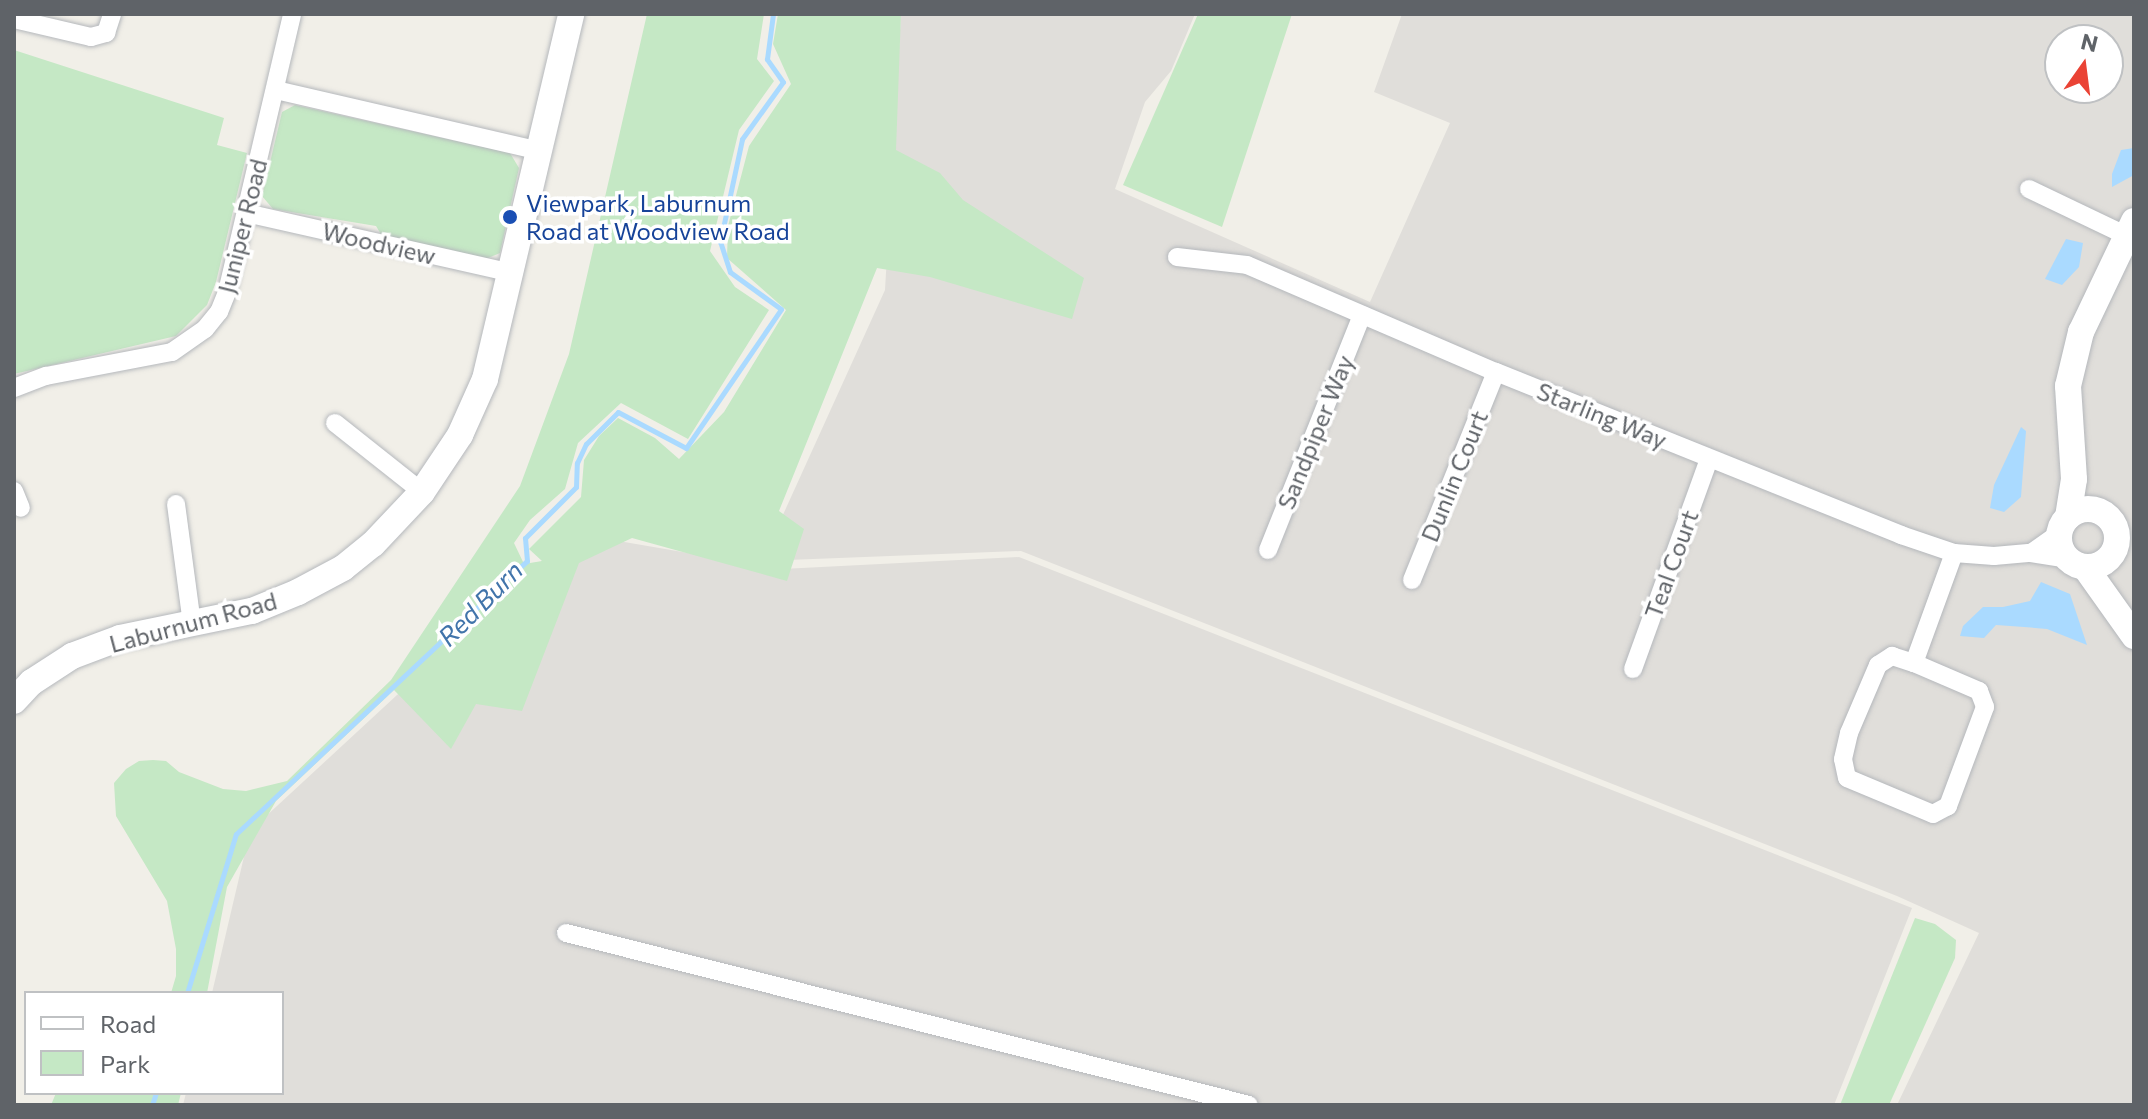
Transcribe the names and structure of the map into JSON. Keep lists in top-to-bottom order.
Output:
{
  "streets": {
    "street": [
      "Juniper Road",
      "Woodview",
      "Starling Way",
      "Sandpiper Way",
      "Dunlin Court",
      "Teal Court",
      "Laburnum Road"
    ]
  },
  "crossings": [
    ["Juniper Road", "Woodview"],
    ["Woodview", "Laburnum Road"],
    ["Starling Way", "Sandpiper Way"],
    ["Starling Way", "Dunlin Court"],
    ["Starling Way", "Teal Court"]
  ],
  "water": ["Red Burn"],
  "places": ["Viewpark, Laburnum Road at Woodview Road"],
  "legend": ["Road", "Park"],
  "north": "top"
}
